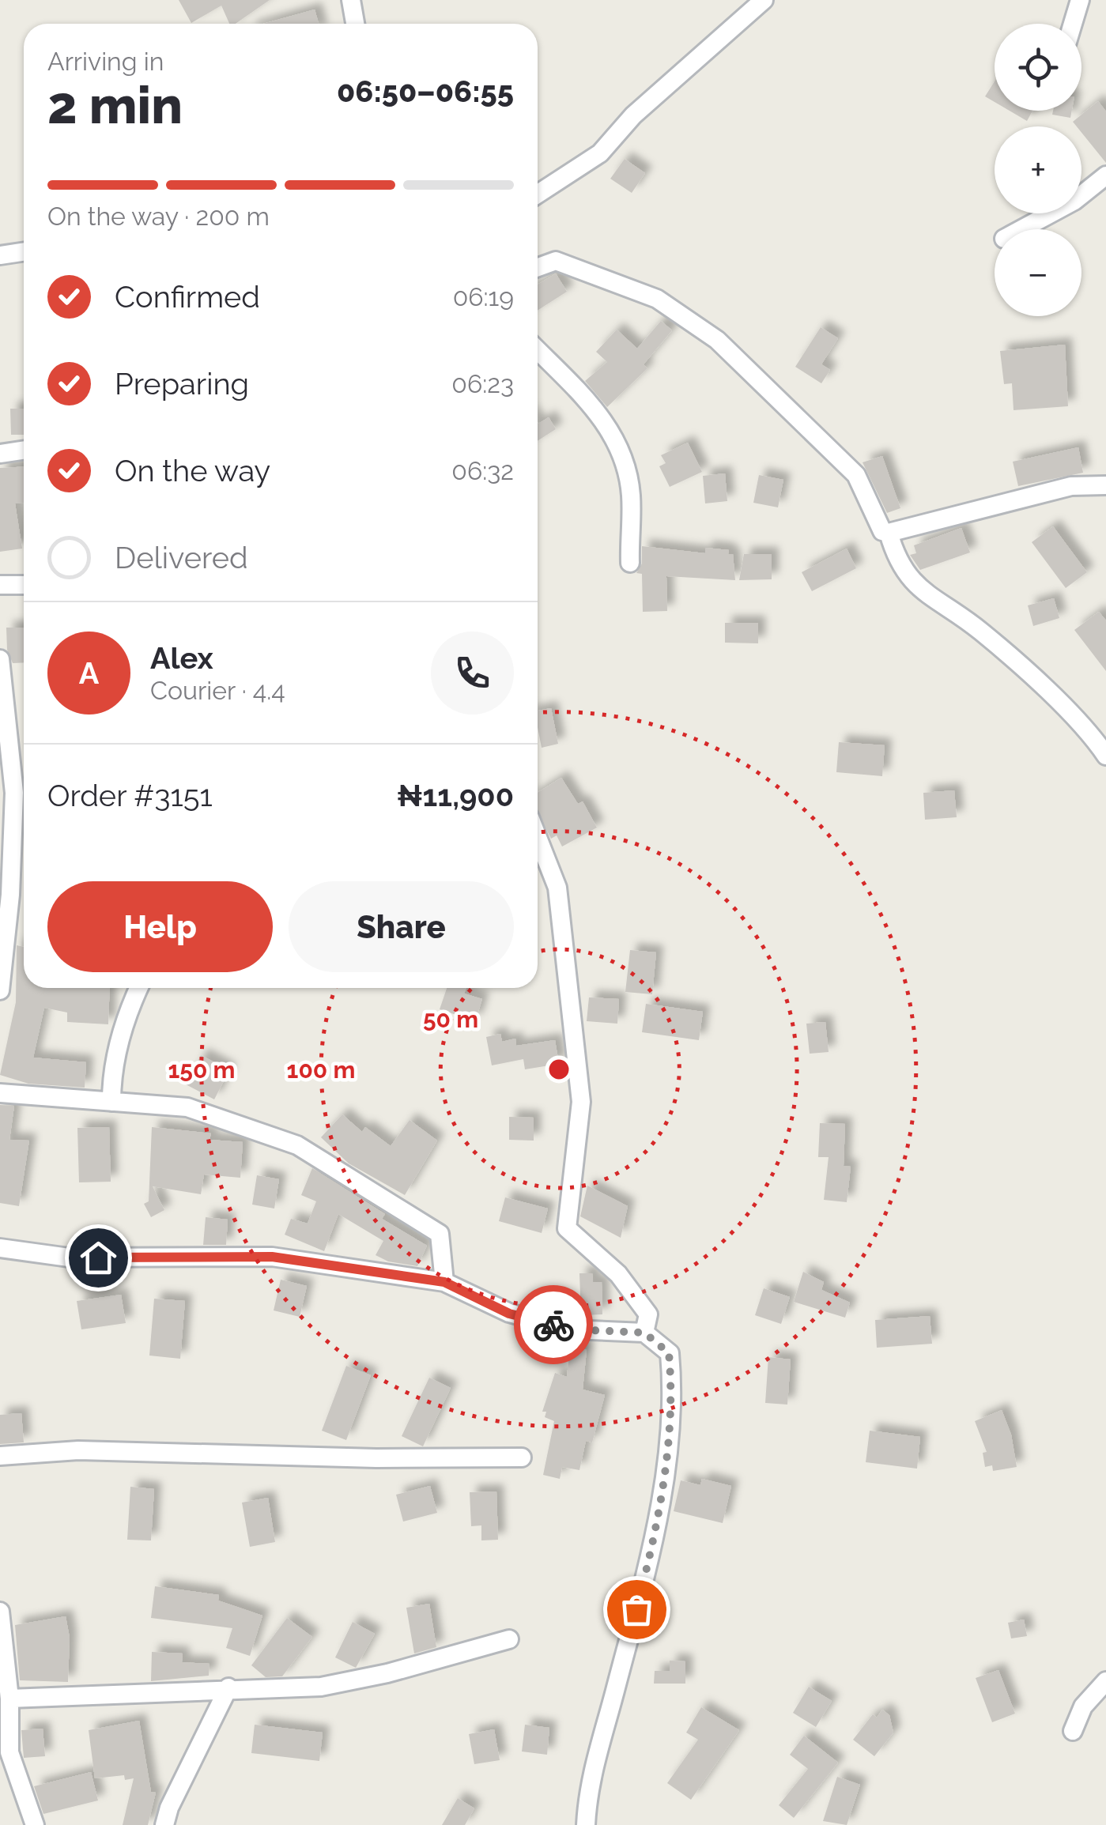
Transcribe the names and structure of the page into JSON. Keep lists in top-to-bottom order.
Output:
{
  "page": {
    "map_buttons": ["+", "−"],
    "heading": ["2 min", "Arriving in", "06:50–06:55"],
    "panel": [
      "Alex",
      "Courier · 4.4",
      "Order #3151",
      "₦11,900"
    ],
    "bar": "On the way · 200 m",
    "list": [
      ["Confirmed", "06:19"],
      ["Preparing", "06:23"],
      ["On the way", "06:32"],
      "Delivered"
    ],
    "round": "A",
    "buttons": ["Help", "Share"]
  },
  "rings": ["50 m", "150 m", "100 m"]
}
